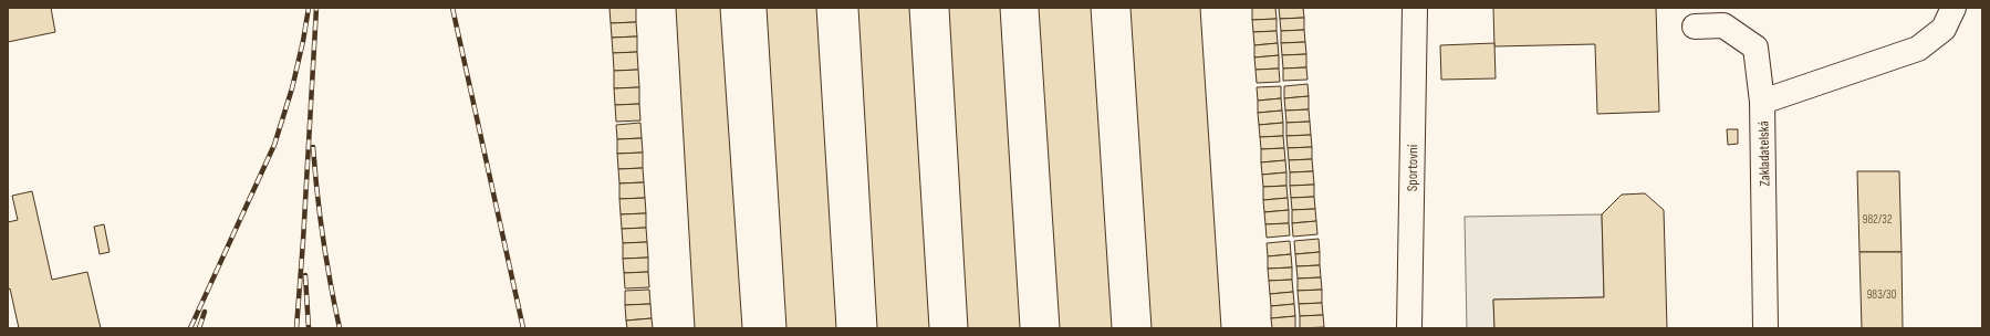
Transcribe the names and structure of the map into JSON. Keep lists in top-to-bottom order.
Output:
{
  "streets": {
    "street": ["Zakladatelská", "Sportovní"]
  },
  "house_numbers": ["982/32", "983/30"]
}
